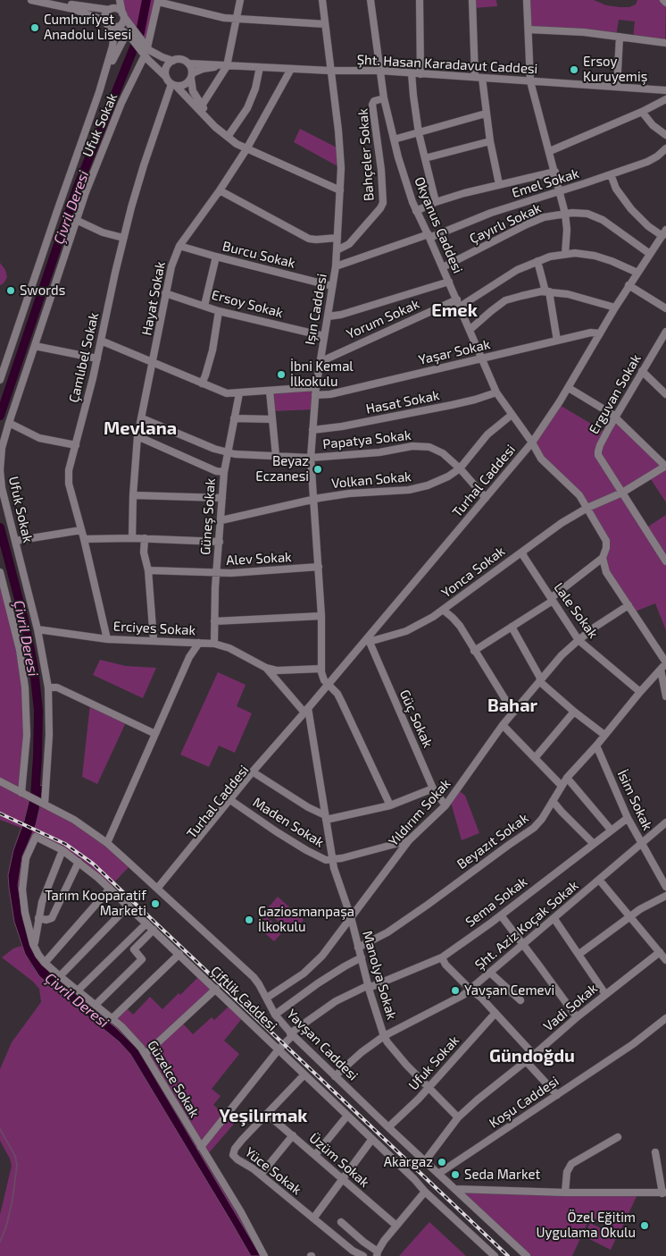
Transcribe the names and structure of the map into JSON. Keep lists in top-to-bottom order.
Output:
{
  "streets": {
    "street": [
      "Şht. Hasan Karadavut Caddesi",
      "Ufuk Sokak",
      "Bahçeler Sokak",
      "Emel Sokak",
      "Çayırlı Sokak",
      "Okyanus Caddesi",
      "Burcu Sokak",
      "Hayat Sokak",
      "Ersoy Sokak",
      "Işın Caddesi",
      "Yorum Sokak",
      "Yaşar Sokak",
      "Çamlıbel Sokak",
      "Erguvan Sokak",
      "Hasat Sokak",
      "Papatya Sokak",
      "Volkan Sokak",
      "Turhal Caddesi",
      "Güneş Sokak",
      "Alev Sokak",
      "Yonca Sokak",
      "Lale Sokak",
      "Erciyes Sokak",
      "Güç Sokak",
      "İsim Sokak",
      "Yıldırım Sokak",
      "Maden Sokak",
      "Beyazıt Sokak",
      "Sema Sokak",
      "Şht. Aziz Koçak Sokak",
      "Manolya Sokak",
      "Çiftlik Caddesi",
      "Vadi Sokak",
      "Yavşan Caddesi",
      "Güzelce Sokak",
      "Koşu Caddesi",
      "Üzüm Sokak",
      "Yüce Sokak"
    ]
  },
  "crossings": [
    ["Şht. Hasan Karadavut Caddesi", "Okyanus Caddesi"],
    ["Şht. Hasan Karadavut Caddesi", "Hayat Sokak"],
    ["Şht. Hasan Karadavut Caddesi", "Işın Caddesi"],
    ["Ufuk Sokak", "Erciyes Sokak"],
    ["Ufuk Sokak", "Manolya Sokak"],
    ["Ufuk Sokak", "Yavşan Caddesi"],
    ["Bahçeler Sokak", "Okyanus Caddesi"],
    ["Bahçeler Sokak", "Işın Caddesi"],
    ["Emel Sokak", "Okyanus Caddesi"],
    ["Emel Sokak", "Işın Caddesi"],
    ["Çayırlı Sokak", "Okyanus Caddesi"],
    ["Çayırlı Sokak", "Turhal Caddesi"],
    ["Okyanus Caddesi", "Yorum Sokak"],
    ["Okyanus Caddesi", "Yaşar Sokak"],
    ["Okyanus Caddesi", "Hasat Sokak"],
    ["Okyanus Caddesi", "Volkan Sokak"],
    ["Okyanus Caddesi", "Turhal Caddesi"],
    ["Okyanus Caddesi", "Yonca Sokak"],
    ["Burcu Sokak", "Hayat Sokak"],
    ["Burcu Sokak", "Işın Caddesi"],
    ["Hayat Sokak", "Ersoy Sokak"],
    ["Hayat Sokak", "Papatya Sokak"],
    ["Ersoy Sokak", "Işın Caddesi"],
    ["Işın Caddesi", "Yorum Sokak"],
    ["Işın Caddesi", "Yaşar Sokak"],
    ["Işın Caddesi", "Hasat Sokak"],
    ["Işın Caddesi", "Papatya Sokak"],
    ["Işın Caddesi", "Volkan Sokak"],
    ["Işın Caddesi", "Turhal Caddesi"],
    ["Işın Caddesi", "Alev Sokak"],
    ["Işın Caddesi", "Erciyes Sokak"],
    ["Yaşar Sokak", "Turhal Caddesi"],
    ["Çamlıbel Sokak", "Erciyes Sokak"],
    ["Erguvan Sokak", "Yonca Sokak"],
    ["Papatya Sokak", "Volkan Sokak"],
    ["Papatya Sokak", "Turhal Caddesi"],
    ["Papatya Sokak", "Güneş Sokak"],
    ["Volkan Sokak", "Güneş Sokak"],
    ["Turhal Caddesi", "Yonca Sokak"],
    ["Turhal Caddesi", "Erciyes Sokak"],
    ["Turhal Caddesi", "Güç Sokak"],
    ["Turhal Caddesi", "Maden Sokak"],
    ["Turhal Caddesi", "Manolya Sokak"],
    ["Turhal Caddesi", "Yavşan Caddesi"],
    ["Güneş Sokak", "Alev Sokak"],
    ["Güneş Sokak", "Erciyes Sokak"],
    ["Yonca Sokak", "Lale Sokak"],
    ["Yonca Sokak", "Güç Sokak"],
    ["Lale Sokak", "Yıldırım Sokak"],
    ["Lale Sokak", "Beyazıt Sokak"],
    ["Erciyes Sokak", "Manolya Sokak"],
    ["Güç Sokak", "Yıldırım Sokak"],
    ["İsim Sokak", "Beyazıt Sokak"],
    ["İsim Sokak", "Sema Sokak"],
    ["İsim Sokak", "Şht. Aziz Koçak Sokak"],
    ["Yıldırım Sokak", "Maden Sokak"],
    ["Yıldırım Sokak", "Manolya Sokak"],
    ["Yıldırım Sokak", "Yavşan Caddesi"],
    ["Maden Sokak", "Manolya Sokak"],
    ["Beyazıt Sokak", "Manolya Sokak"],
    ["Sema Sokak", "Manolya Sokak"],
    ["Sema Sokak", "Çiftlik Caddesi"],
    ["Sema Sokak", "Yavşan Caddesi"],
    ["Sema Sokak", "Güzelce Sokak"],
    ["Şht. Aziz Koçak Sokak", "Manolya Sokak"],
    ["Şht. Aziz Koçak Sokak", "Yavşan Caddesi"],
    ["Manolya Sokak", "Vadi Sokak"],
    ["Çiftlik Caddesi", "Güzelce Sokak"],
    ["Çiftlik Caddesi", "Yüce Sokak"],
    ["Vadi Sokak", "Yavşan Caddesi"],
    ["Yavşan Caddesi", "Koşu Caddesi"],
    ["Üzüm Sokak", "Yüce Sokak"]
  ],
  "districts": [
    "Emek",
    "Mevlana",
    "Bahar",
    "Gündoğdu",
    "Yeşilırmak"
  ],
  "water": ["Çivril Deresi"],
  "places": [
    "Cumhuriyet Anadolu Lisesi",
    "Ersoy Kuruyemiş",
    "Swords",
    "İbni Kemal İlkokulu",
    "Beyaz Eczanesi",
    "Tarım Kooparatif Marketi",
    "Gaziosmanpaşa İlkokulu",
    "Yavşan Cemevi",
    "Akargaz",
    "Seda Market",
    "Özel Eğitim Uygulama Okulu"
  ]
}
